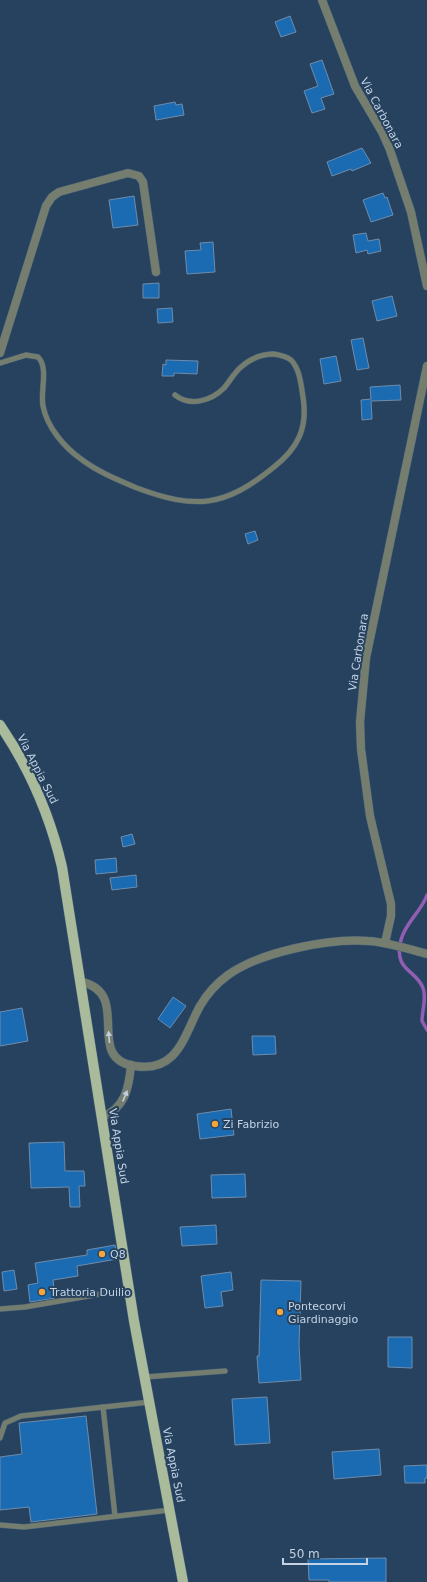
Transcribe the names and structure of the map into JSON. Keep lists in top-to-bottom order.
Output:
{
  "streets": {
    "main road": ["Via Appia Sud"],
    "street": ["Via Carbonara"]
  },
  "places": [
    "Zi Fabrizio",
    "Q8",
    "Trattoria Duilio",
    "Pontecorvi Giardinaggio"
  ],
  "scale_bar": "50 m"
}
